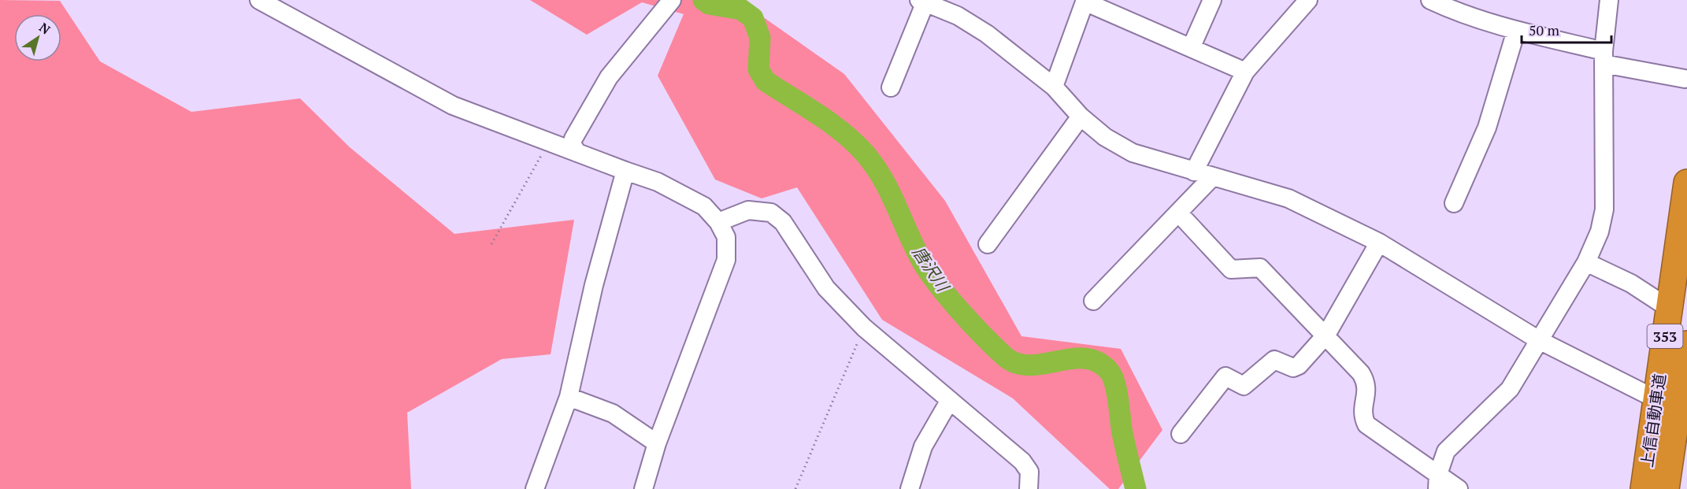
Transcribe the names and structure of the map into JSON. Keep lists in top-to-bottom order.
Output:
{
  "streets": {
    "highway": ["353", "上信自動車道"]
  },
  "water": ["唐沢川"],
  "scale_bar": "50 m",
  "north": "top right"
}
